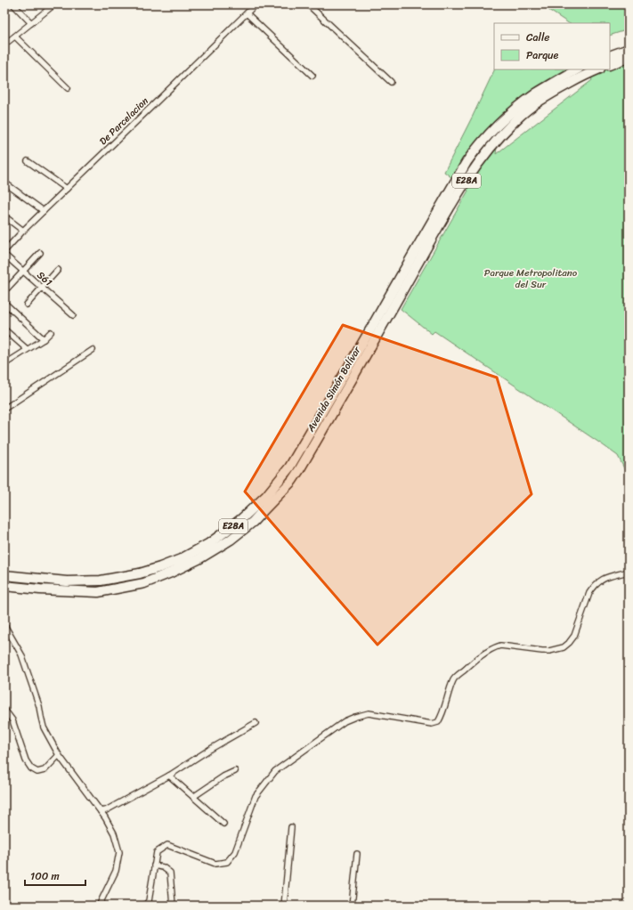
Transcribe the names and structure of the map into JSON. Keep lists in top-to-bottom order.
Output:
{
  "streets": {
    "highway": ["E28A", "Avenida Simón Bolívar"],
    "street": ["De Parcelacion", "S61"]
  },
  "parks": ["Parque Metropolitano del Sur"],
  "legend": ["Calle", "Parque"],
  "scale_bar": "100 m"
}
